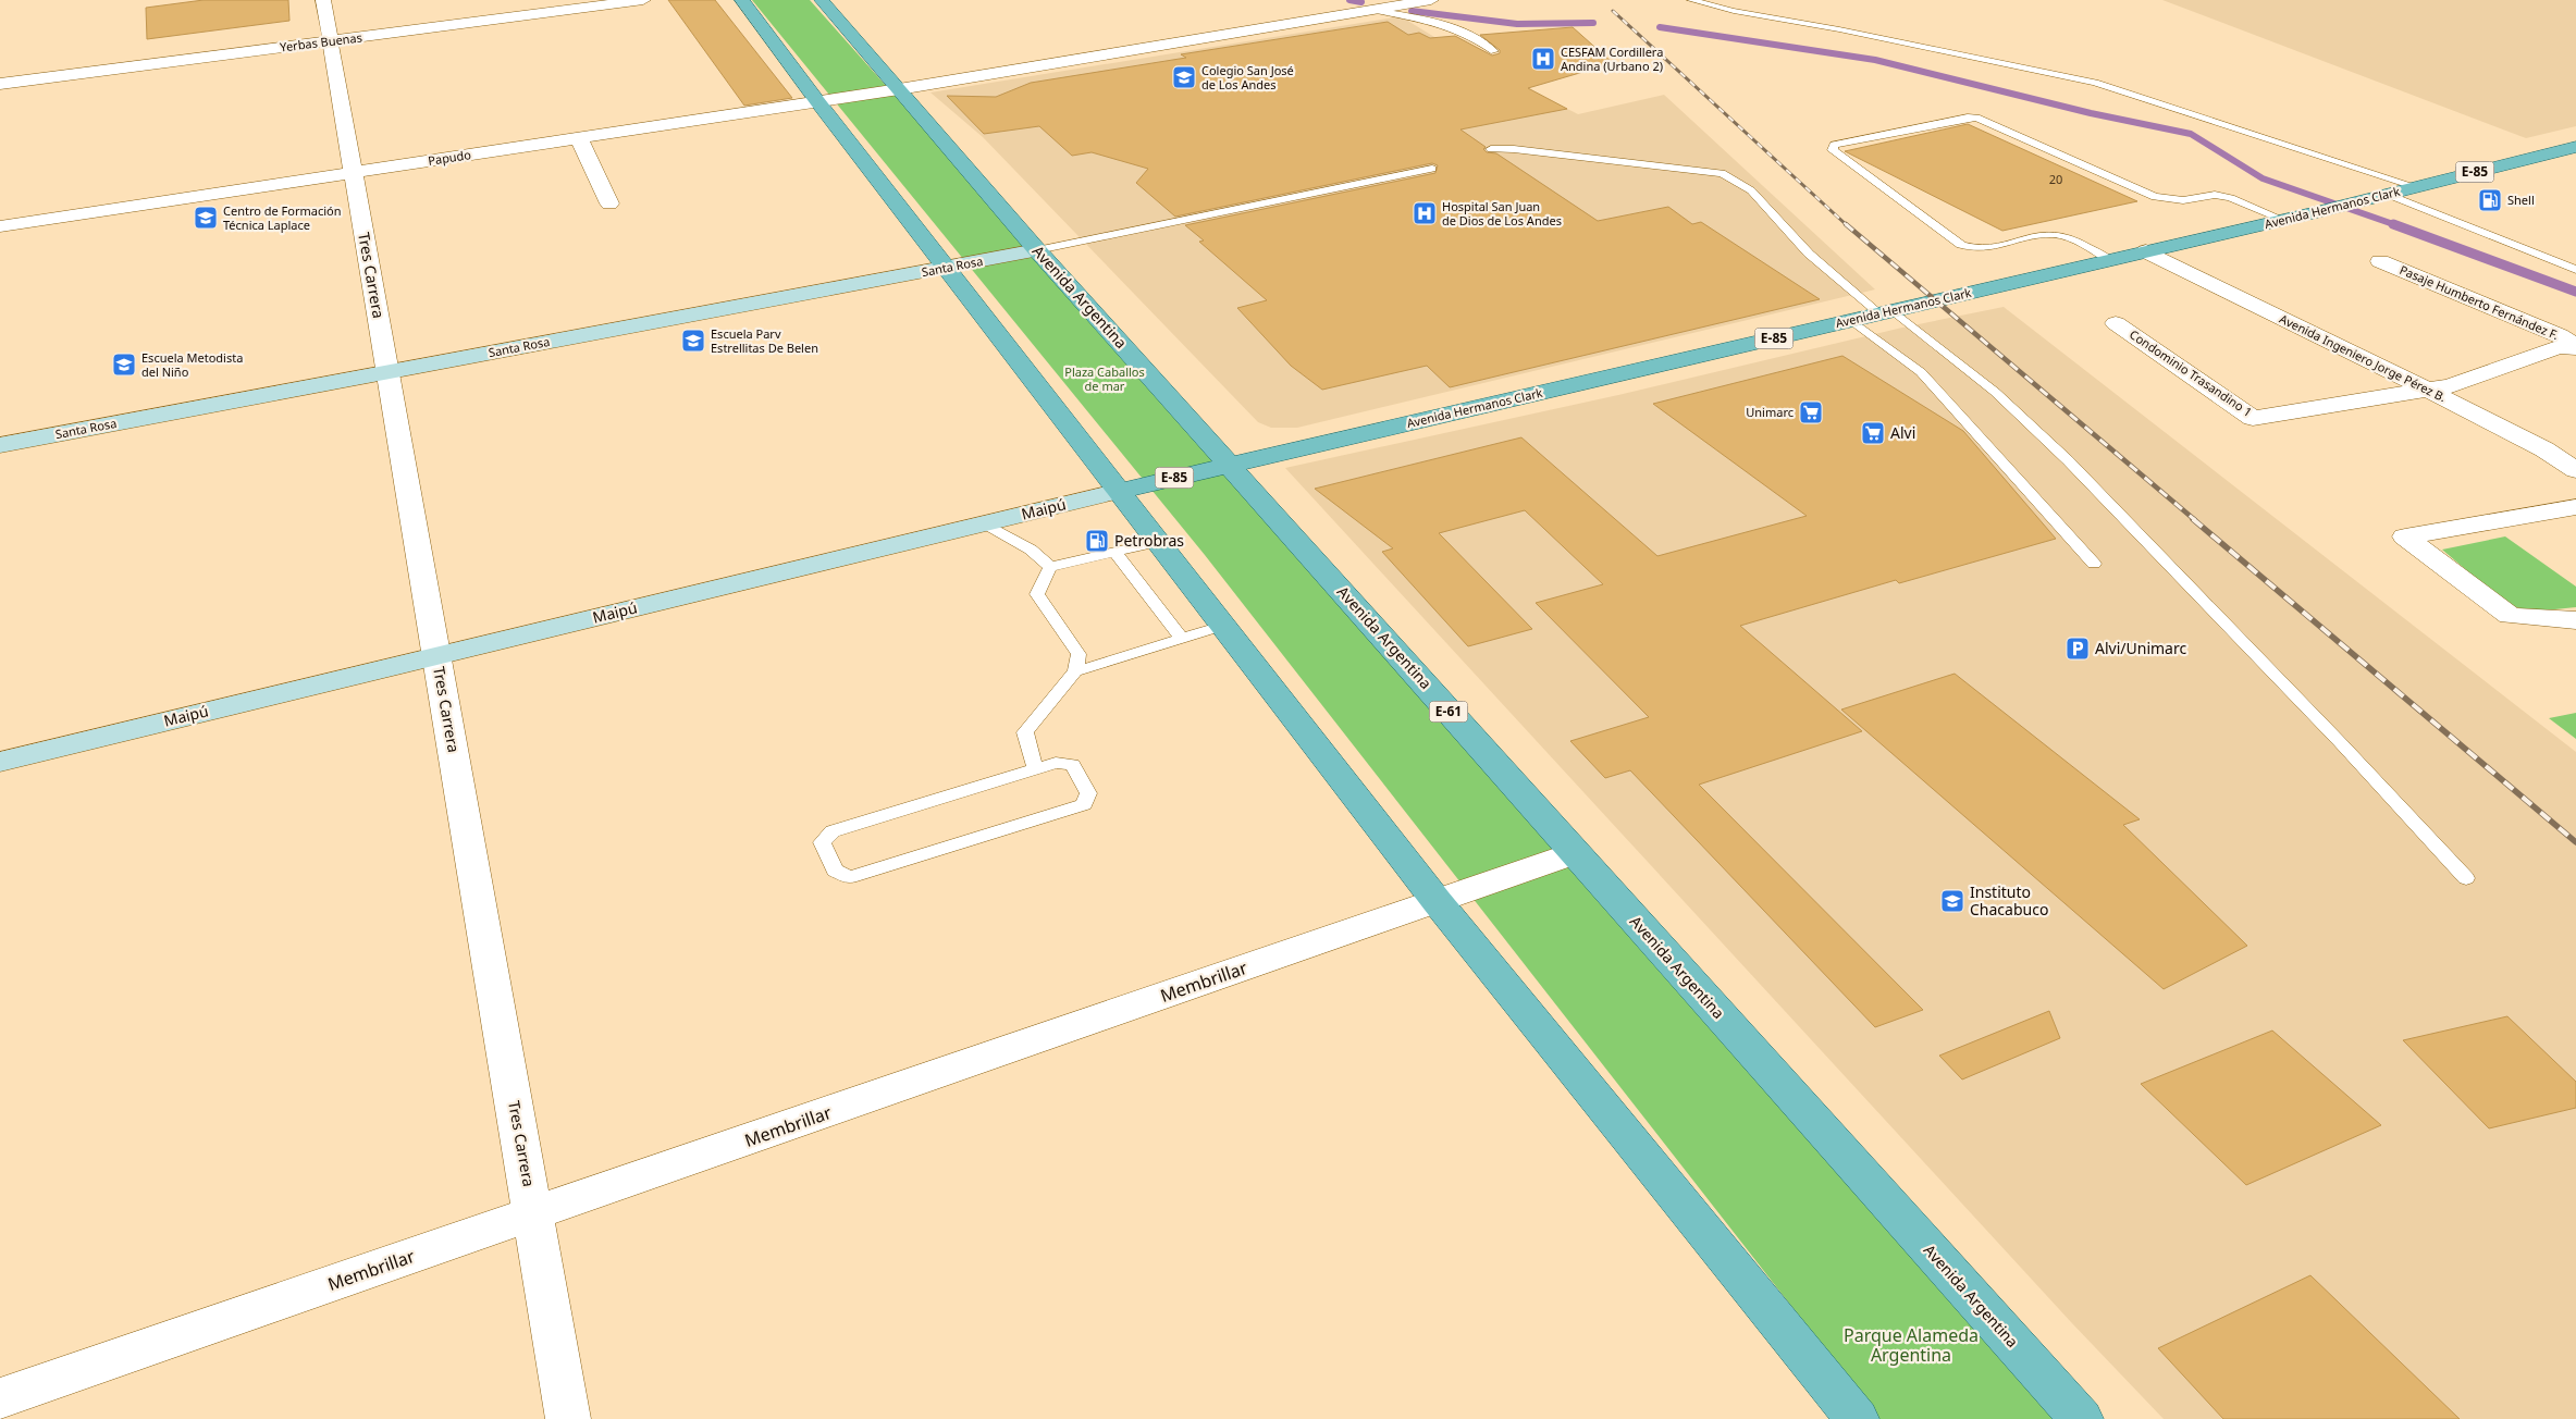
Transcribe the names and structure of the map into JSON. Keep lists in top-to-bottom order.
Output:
{
  "streets": {
    "main road": [
      "E-85",
      "Avenida Hermanos Clark",
      "Santa Rosa",
      "Avenida Argentina",
      "Maipú",
      "E-61"
    ],
    "street": [
      "Yerbas Buenas",
      "Papudo",
      "Tres Carrera",
      "Pasaje Humberto Fernández F.",
      "Avenida Ingeniero Jorge Pérez B.",
      "Condominio Trasandino 1",
      "Membrillar"
    ]
  },
  "crossings": [
    ["Yerbas Buenas", "Tres Carrera"],
    ["Papudo", "Tres Carrera"],
    ["Papudo", "Avenida Argentina"],
    ["Avenida Hermanos Clark", "Avenida Argentina"],
    ["Avenida Hermanos Clark", "Avenida Ingeniero Jorge Pérez B."],
    ["Avenida Hermanos Clark", "Maipú"],
    ["Santa Rosa", "Tres Carrera"],
    ["Santa Rosa", "Avenida Argentina"],
    ["Tres Carrera", "Maipú"],
    ["Tres Carrera", "Membrillar"],
    ["Avenida Argentina", "Maipú"],
    ["Avenida Argentina", "Membrillar"],
    ["Pasaje Humberto Fernández F.", "Condominio Trasandino 1"],
    ["Avenida Ingeniero Jorge Pérez B.", "Condominio Trasandino 1"]
  ],
  "parks": ["Plaza Caballos de mar", "Parque Alameda Argentina"],
  "places": {
    "hospital": ["CESFAM Cordillera Andina (Urbano 2)", "Hospital San Juan de Dios de Los Andes"],
    "school or university": [
      "Colegio San José de Los Andes",
      "Centro de Formación Técnica Laplace",
      "Escuela Parv Estrellitas De Belen",
      "Escuela Metodista del Niño",
      "Instituto Chacabuco"
    ],
    "fuel station": ["Shell", "Petrobras"],
    "supermarket": ["Unimarc", "Alvi"],
    "parking": ["Alvi/Unimarc"]
  },
  "house_numbers": ["20"]
}
